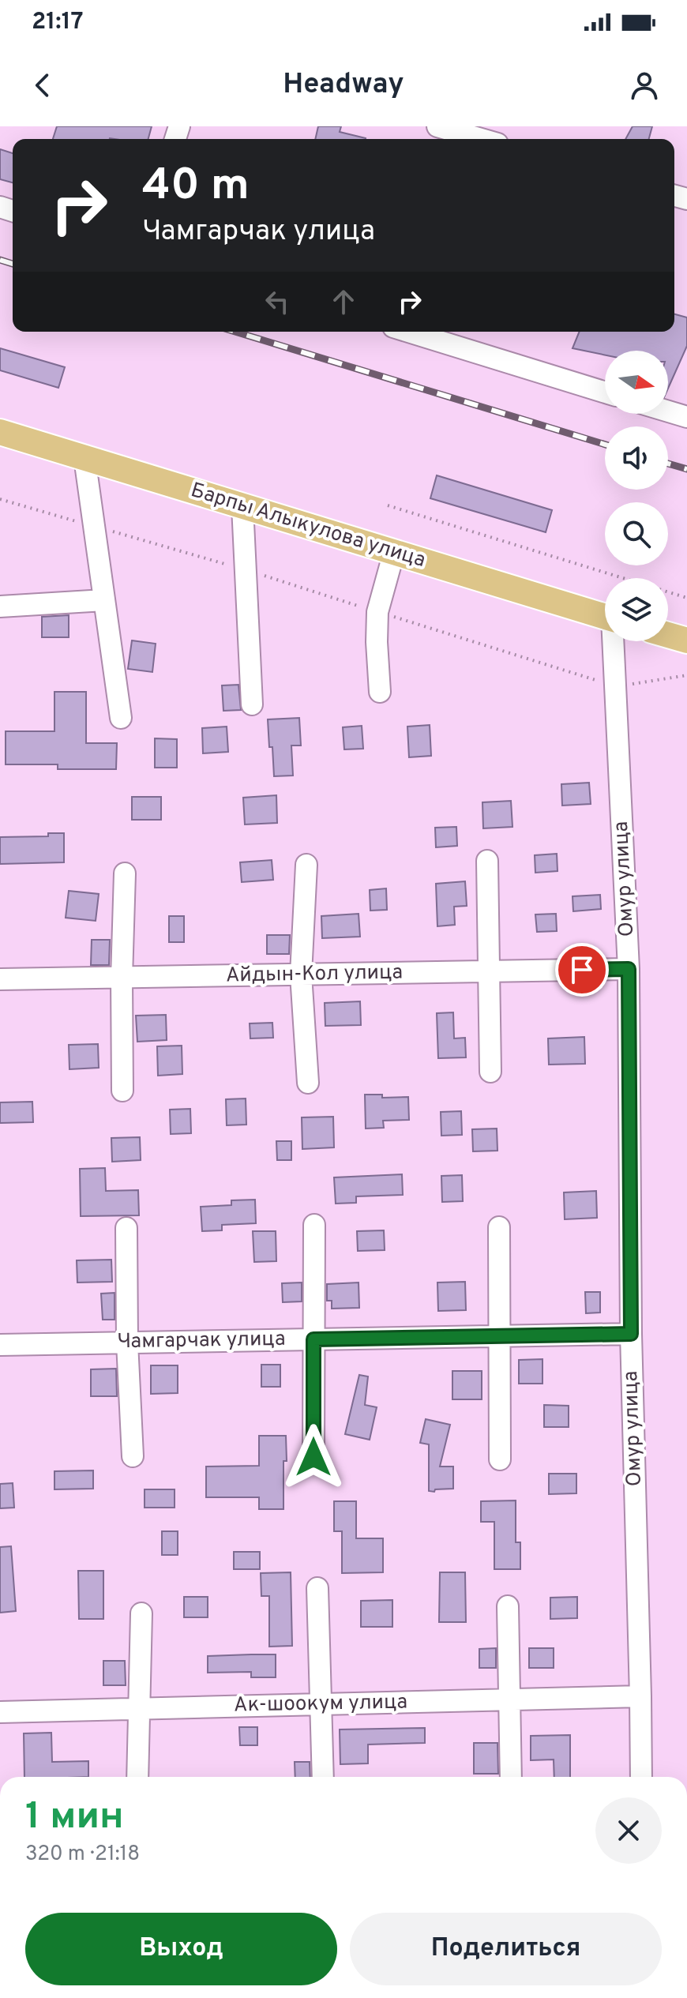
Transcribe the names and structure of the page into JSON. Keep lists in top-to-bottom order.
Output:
{
  "streets": {
    "main road": ["Барпы Алыкулова улица"],
    "street": [
      "Омур улица",
      "Айдын-Кол улица",
      "Чамгарчак улица",
      "Ак-шоокум улица"
    ]
  },
  "crossings": [
    ["Омур улица", "Айдын-Кол улица"],
    ["Омур улица", "Чамгарчак улица"],
    ["Омур улица", "Ак-шоокум улица"]
  ],
  "north": "right",
  "page": {
    "status": "21:17",
    "header": "Headway",
    "turn": ["40 m", "Чамгарчак улица"],
    "heading": ["1 мин", "320 m · 21:18"],
    "buttons": ["Выход", "Поделиться"]
  }
}
